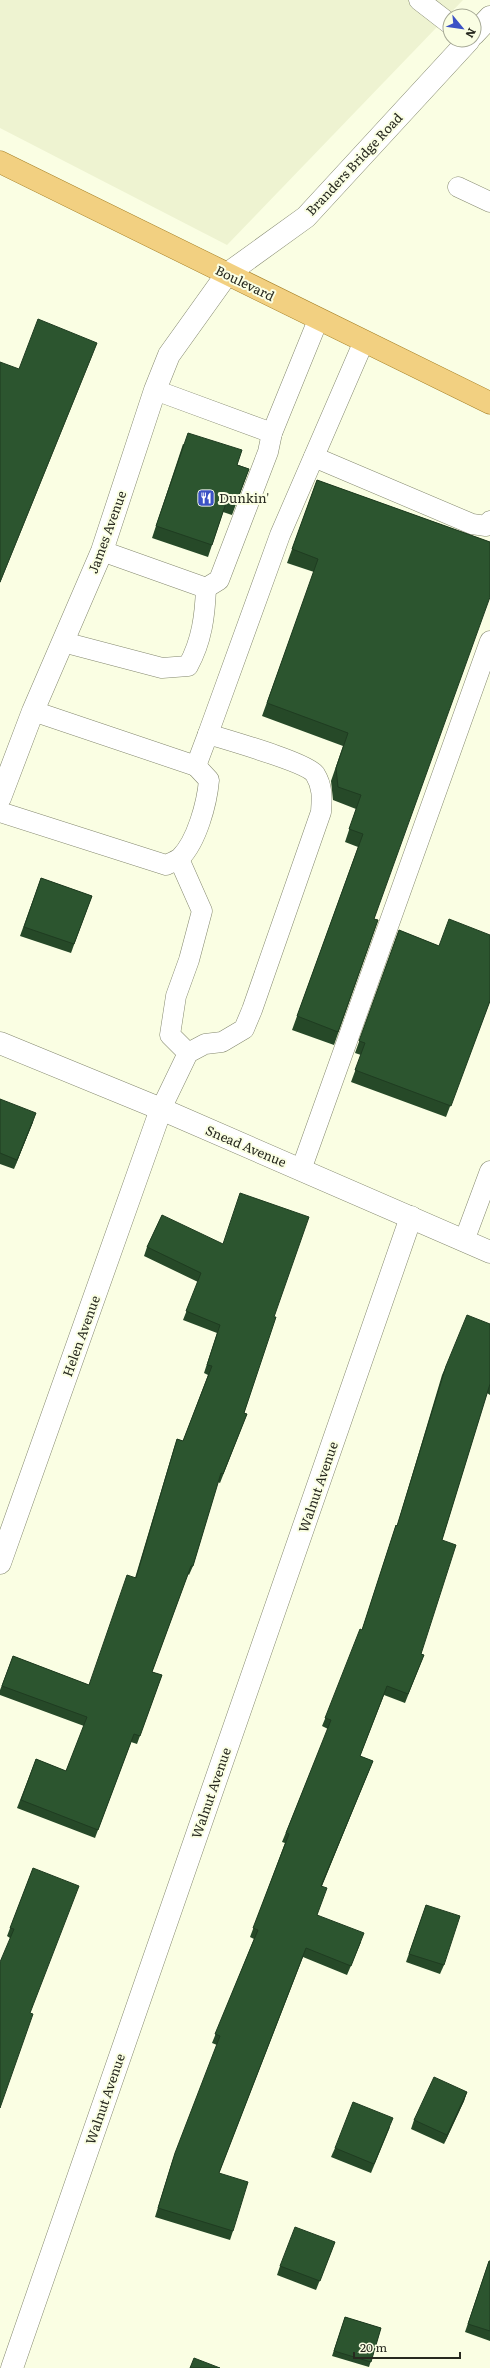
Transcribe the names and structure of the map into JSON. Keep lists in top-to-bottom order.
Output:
{
  "streets": {
    "main road": ["Boulevard"],
    "street": [
      "Branders Bridge Road",
      "James Avenue",
      "Snead Avenue",
      "Helen Avenue",
      "Walnut Avenue"
    ]
  },
  "crossings": [
    ["Branders Bridge Road", "Boulevard"],
    ["Branders Bridge Road", "James Avenue"],
    ["Boulevard", "James Avenue"],
    ["Snead Avenue", "Helen Avenue"],
    ["Snead Avenue", "Walnut Avenue"]
  ],
  "places": {
    "restaurant": ["Dunkin'"]
  },
  "scale_bar": "20 m",
  "north": "bottom right"
}
